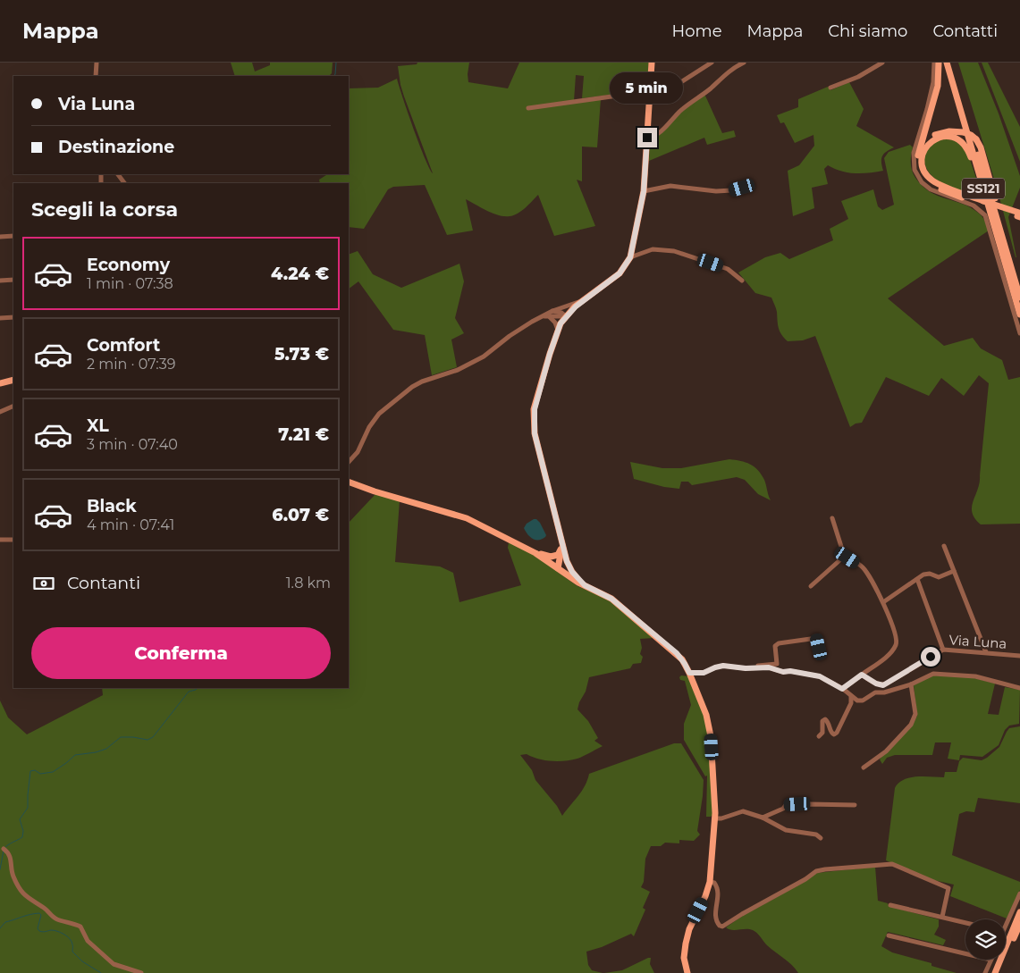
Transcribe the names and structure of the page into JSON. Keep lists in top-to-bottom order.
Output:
{
  "streets": {
    "main road": ["SS121"],
    "street": ["Via Luna"]
  },
  "page": {
    "header": "Mappa",
    "nav": [
      "Home",
      "Mappa",
      "Chi siamo",
      "Contatti"
    ],
    "bubble": "5 min",
    "banner": ["Via Luna", "Destinazione"],
    "heading": "Scegli la corsa",
    "list": [
      {
        "name": "Economy",
        "note": "1 min · 07:38",
        "value": "4.24 €"
      },
      {
        "name": "Comfort",
        "note": "2 min · 07:39",
        "value": "5.73 €"
      },
      {
        "name": "XL",
        "note": "3 min · 07:40",
        "value": "7.21 €"
      },
      {
        "name": "Black",
        "note": "4 min · 07:41",
        "value": "6.07 €"
      }
    ],
    "pay": ["Contanti", "1.8 km"],
    "buttons": "Conferma"
  }
}
